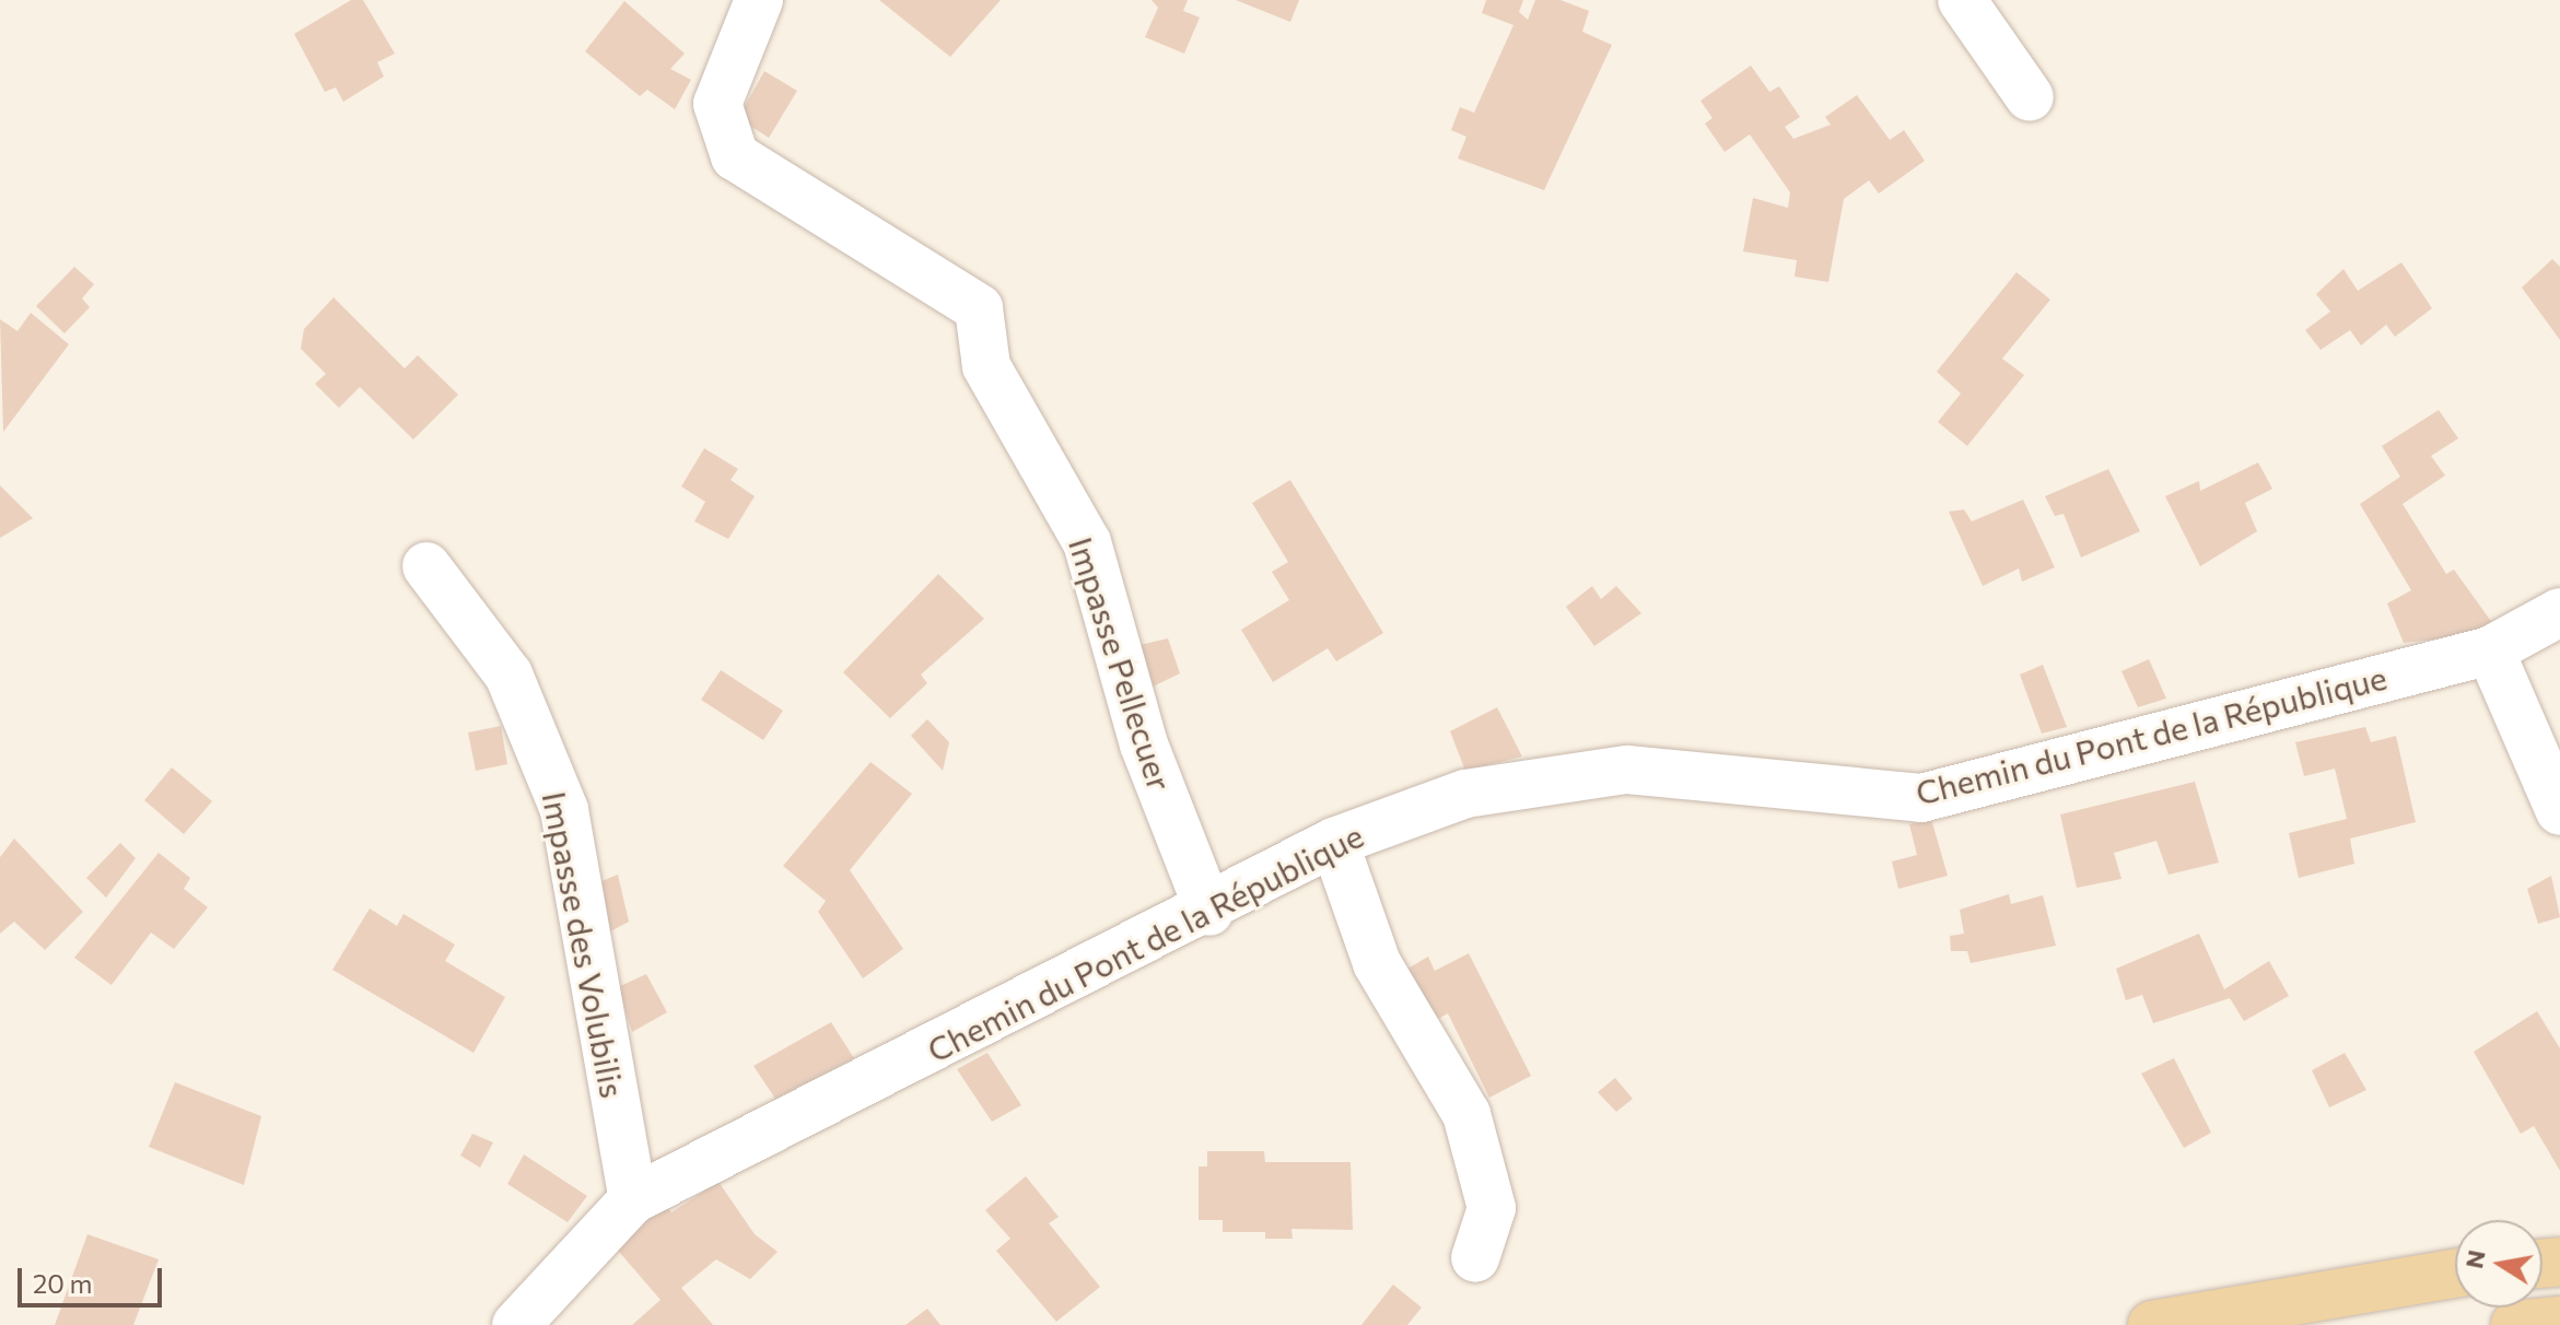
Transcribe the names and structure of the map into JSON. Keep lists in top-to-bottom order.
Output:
{
  "streets": {
    "street": ["Impasse Pellecuer", "Chemin du Pont de la République", "Impasse des Volubilis"]
  },
  "crossings": [
    ["Impasse Pellecuer", "Chemin du Pont de la République"],
    ["Chemin du Pont de la République", "Impasse des Volubilis"]
  ],
  "scale_bar": "20 m",
  "north": "left"
}
